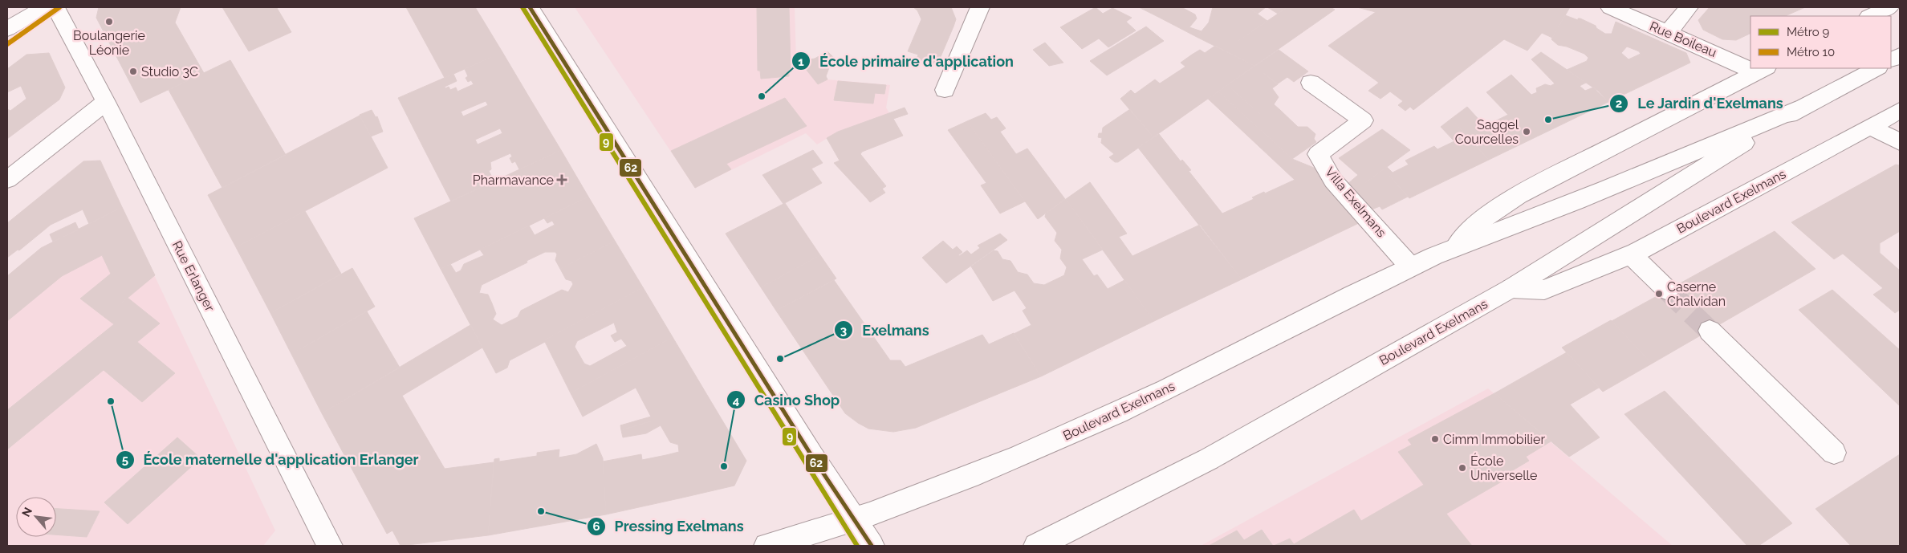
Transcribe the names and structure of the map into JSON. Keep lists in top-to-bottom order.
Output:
{
  "streets": {
    "street": [
      "Rue Boileau",
      "Boulevard Exelmans",
      "Villa Exelmans",
      "Rue Erlanger"
    ]
  },
  "crossings": [
    ["Boulevard Exelmans", "Villa Exelmans"]
  ],
  "places": {
    "other": [
      "Boulangerie Léonie",
      "Studio 3C",
      "École primaire d'application",
      "Le Jardin d'Exelmans",
      "Saggel Courcelles",
      "Caserne Chalvidan",
      "Exelmans",
      "École maternelle d'application Erlanger",
      "Cimm Immobilier",
      "Casino Shop",
      "École Universelle",
      "Pressing Exelmans"
    ],
    "health": ["Pharmavance"]
  },
  "lines": ["metro line 9", "metro line 10", "transit line 62"],
  "legend": ["Métro 9", "Métro 10"],
  "north": "top left"
}
